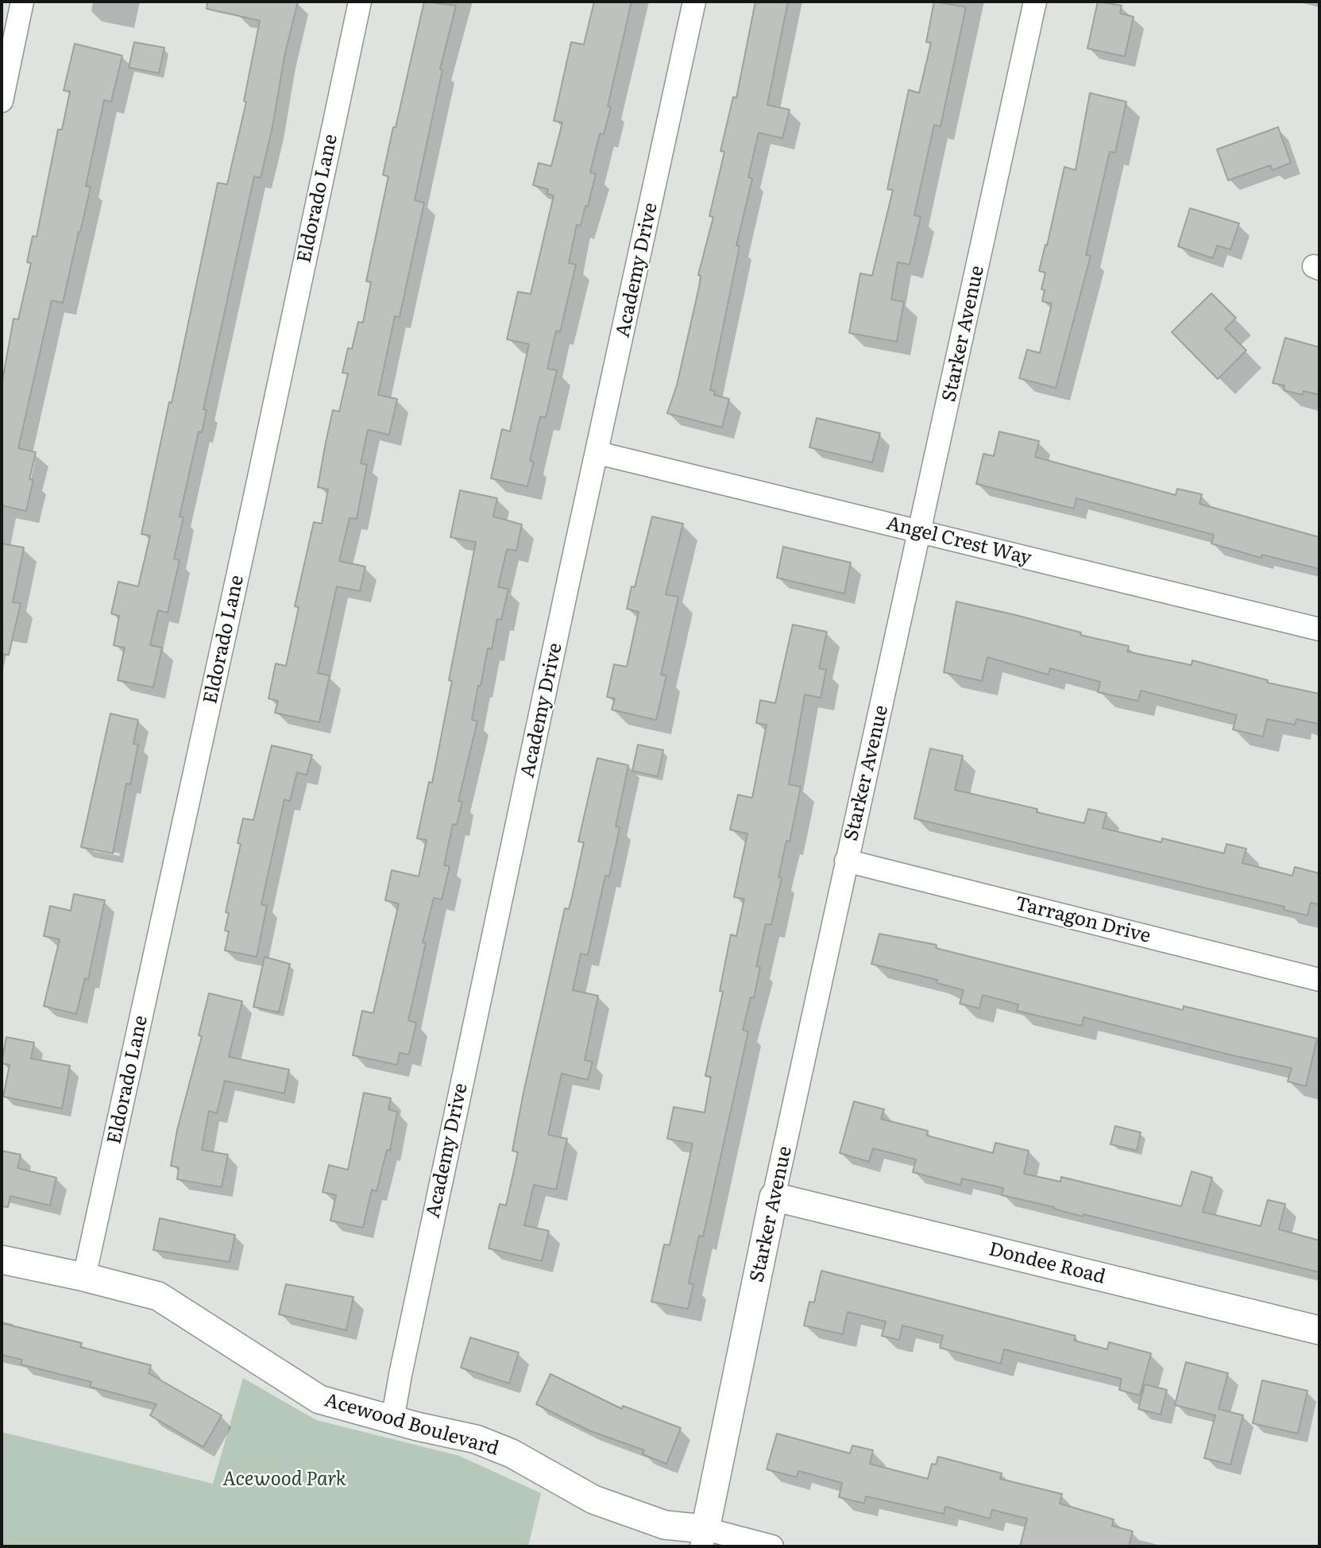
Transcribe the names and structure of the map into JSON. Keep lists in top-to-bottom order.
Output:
{
  "streets": {
    "street": [
      "Eldorado Lane",
      "Academy Drive",
      "Starker Avenue",
      "Angel Crest Way",
      "Tarragon Drive",
      "Dondee Road",
      "Acewood Boulevard"
    ]
  },
  "crossings": [
    ["Eldorado Lane", "Acewood Boulevard"],
    ["Academy Drive", "Angel Crest Way"],
    ["Academy Drive", "Acewood Boulevard"],
    ["Starker Avenue", "Angel Crest Way"],
    ["Starker Avenue", "Tarragon Drive"],
    ["Starker Avenue", "Dondee Road"],
    ["Starker Avenue", "Acewood Boulevard"]
  ],
  "parks": ["Acewood Park"]
}
